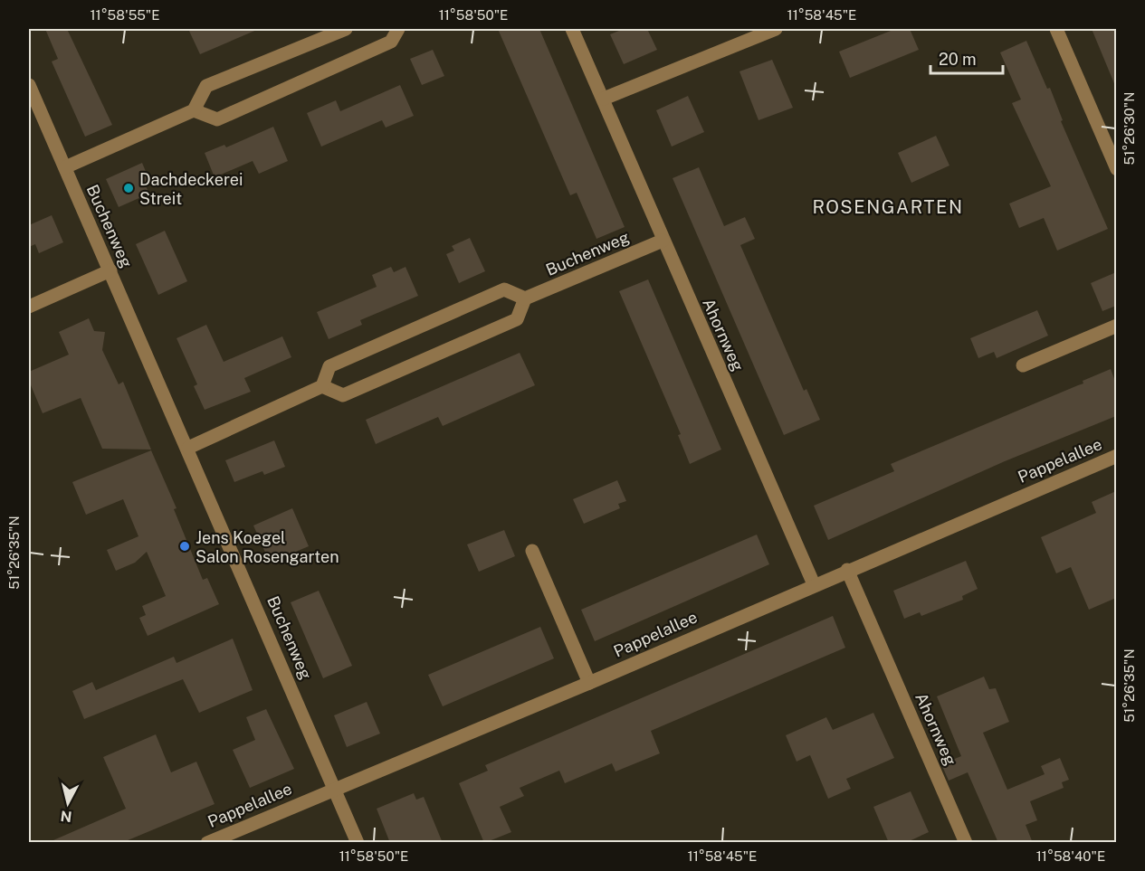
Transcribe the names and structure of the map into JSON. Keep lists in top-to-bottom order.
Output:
{
  "streets": {
    "street": ["Buchenweg", "Ahornweg", "Pappelallee"]
  },
  "crossings": [
    ["Buchenweg", "Ahornweg"],
    ["Buchenweg", "Pappelallee"],
    ["Ahornweg", "Pappelallee"]
  ],
  "districts": ["ROSENGARTEN"],
  "places": ["Dachdeckerei Streit", "Jens Koegel Salon Rosengarten"],
  "scale_bar": "20 m",
  "north": "bottom",
  "coordinates": [
    "11°58'55\"E",
    "11°58'50\"E",
    "11°58'45\"E",
    "51°26'30\"N",
    "51°26'35\"N",
    "11°58'40\"E"
  ]
}
